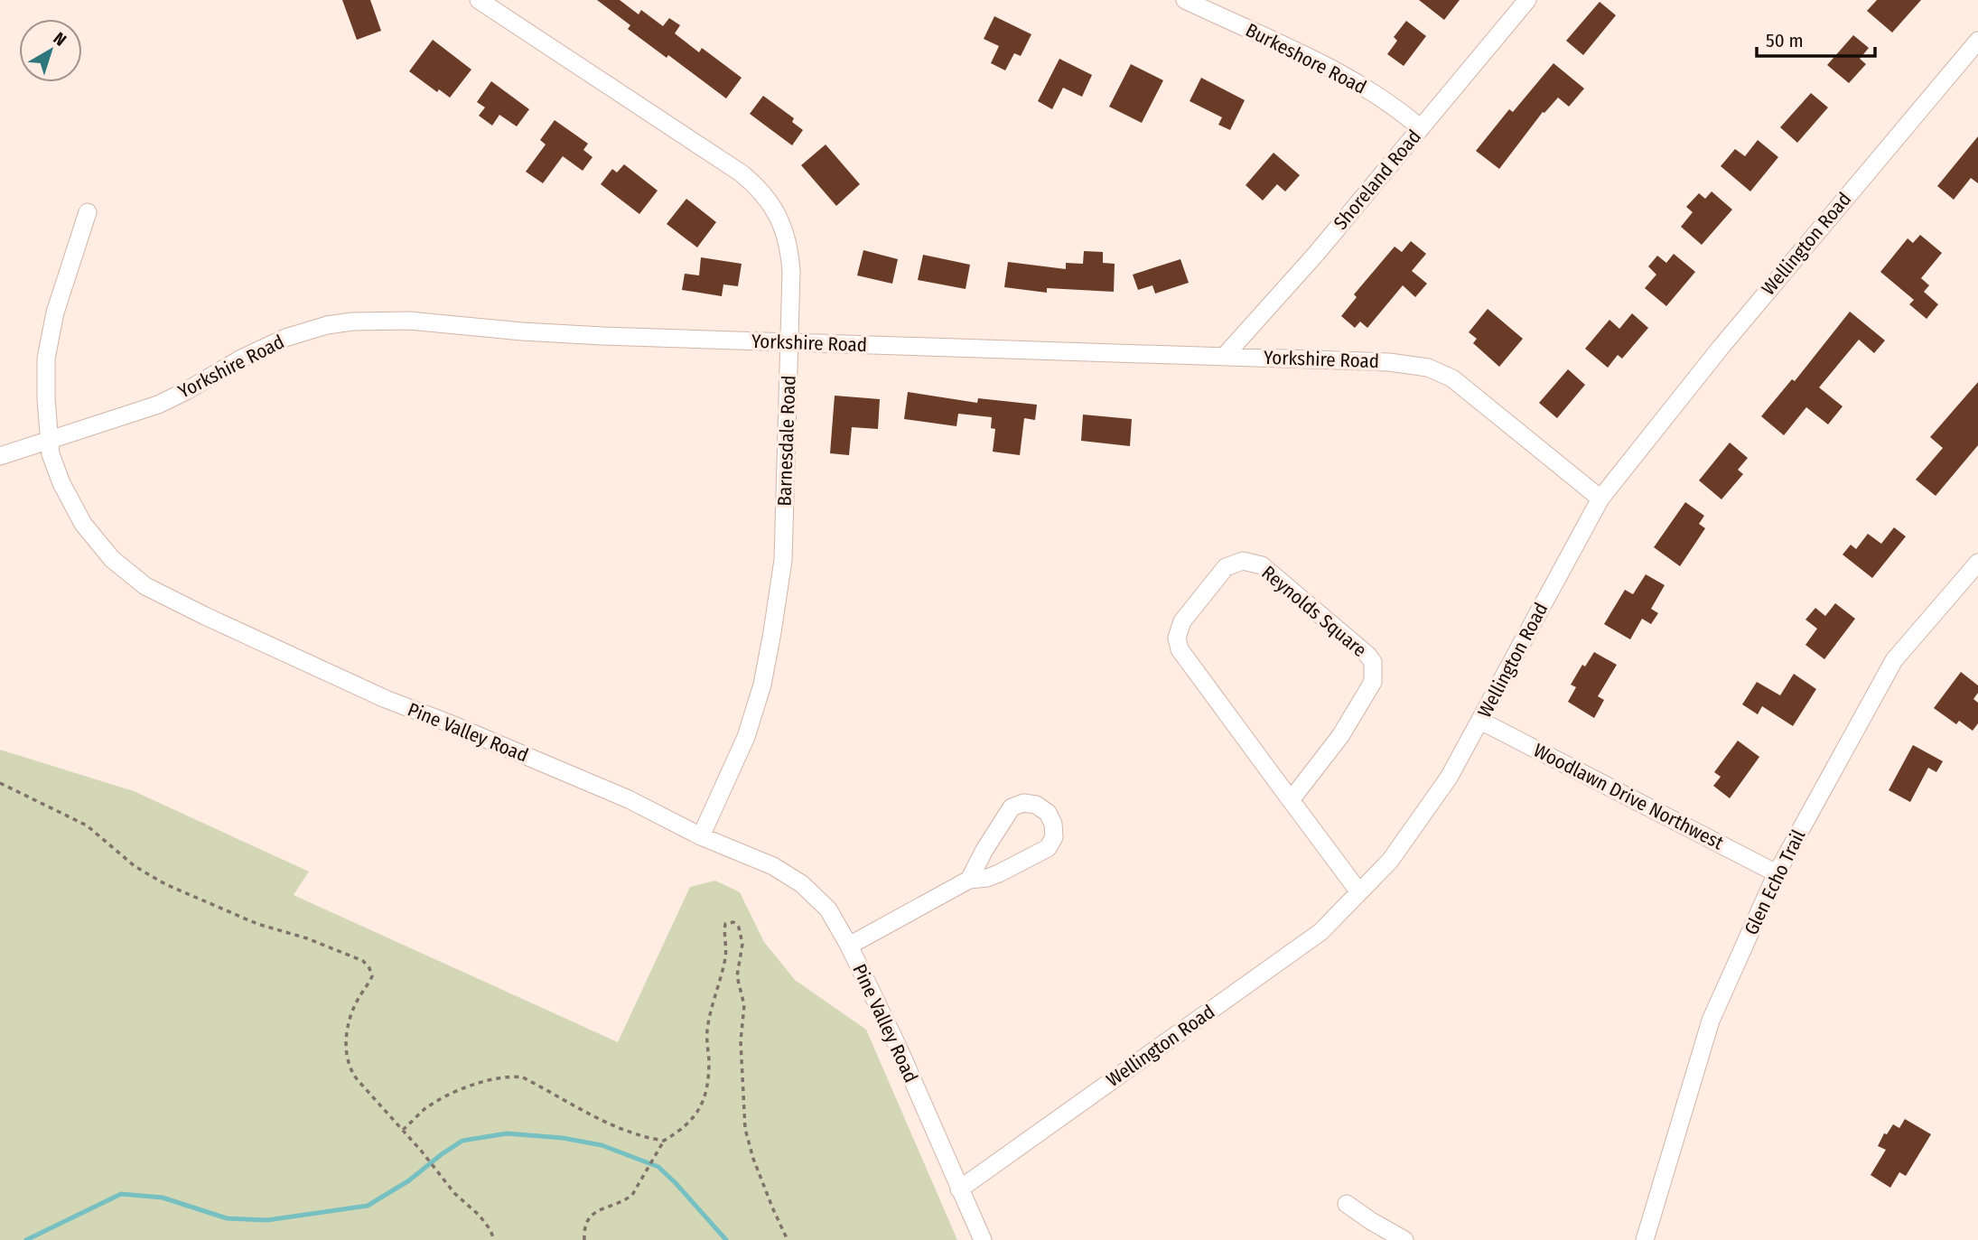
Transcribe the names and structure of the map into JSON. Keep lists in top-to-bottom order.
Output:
{
  "streets": {
    "street": [
      "Burkeshore Road",
      "Shoreland Road",
      "Wellington Road",
      "Yorkshire Road",
      "Barnesdale Road",
      "Reynolds Square",
      "Pine Valley Road",
      "Woodlawn Drive Northwest",
      "Glen Echo Trail"
    ]
  },
  "crossings": [
    ["Burkeshore Road", "Shoreland Road"],
    ["Shoreland Road", "Yorkshire Road"],
    ["Wellington Road", "Yorkshire Road"],
    ["Wellington Road", "Reynolds Square"],
    ["Wellington Road", "Pine Valley Road"],
    ["Wellington Road", "Woodlawn Drive Northwest"],
    ["Yorkshire Road", "Barnesdale Road"],
    ["Yorkshire Road", "Pine Valley Road"],
    ["Barnesdale Road", "Pine Valley Road"],
    ["Woodlawn Drive Northwest", "Glen Echo Trail"]
  ],
  "scale_bar": "50 m",
  "north": "top right"
}
